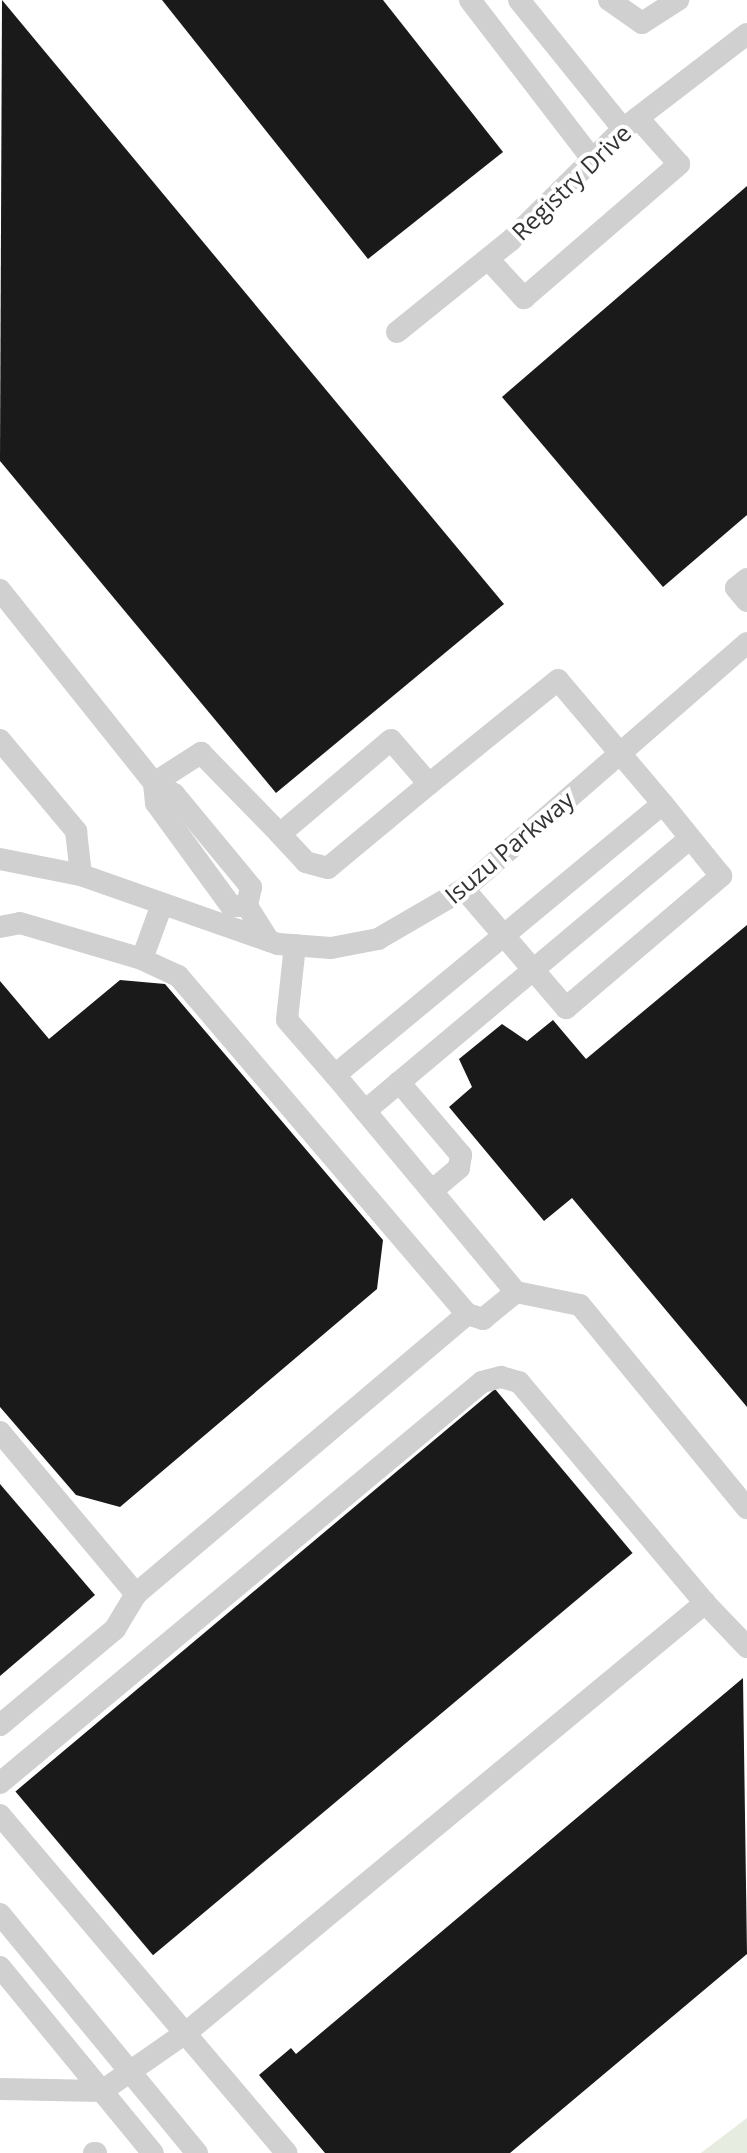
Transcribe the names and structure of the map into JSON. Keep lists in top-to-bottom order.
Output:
{
  "streets": {
    "street": ["Registry Drive", "Isuzu Parkway"]
  }
}
